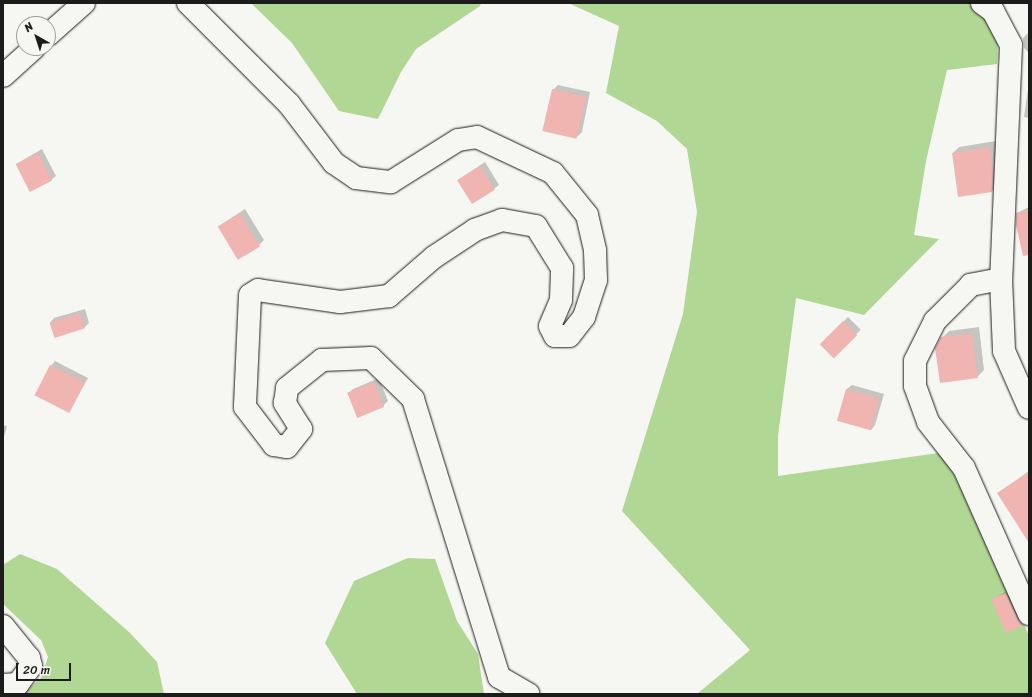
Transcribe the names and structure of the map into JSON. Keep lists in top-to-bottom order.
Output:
{
  "scale_bar": "20 m",
  "north": "top left"
}
